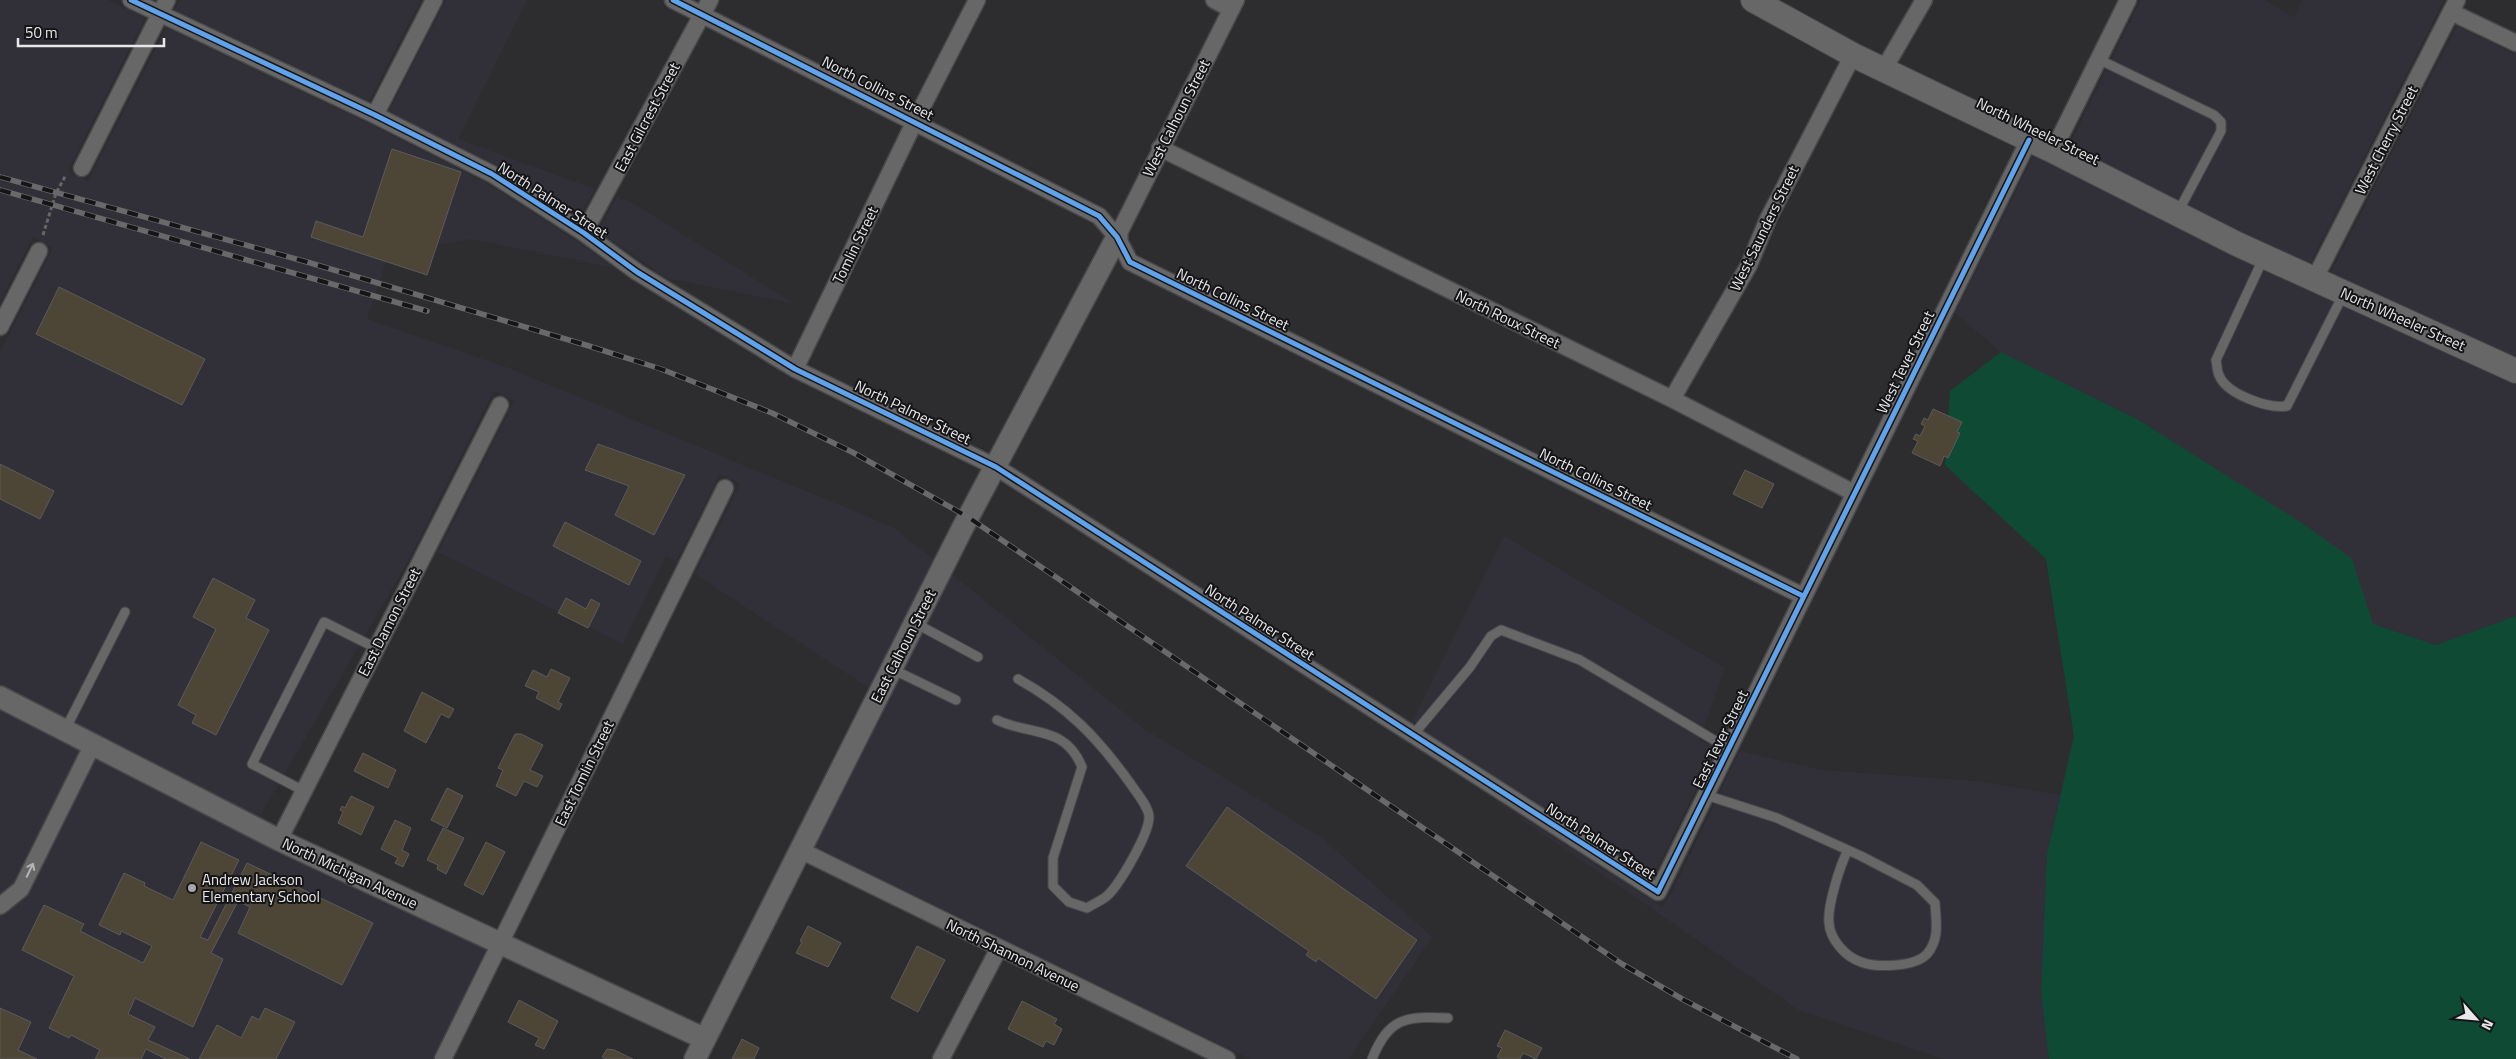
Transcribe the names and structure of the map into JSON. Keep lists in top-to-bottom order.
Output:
{
  "streets": {
    "main road": ["North Wheeler Street"],
    "street": [
      "North Collins Street",
      "East Gilcrest Street",
      "West Calhoun Street",
      "West Cherry Street",
      "North Palmer Street",
      "West Saunders Street",
      "Tomlin Street",
      "North Roux Street",
      "West Tever Street",
      "East Damon Street",
      "East Calhoun Street",
      "East Tever Street",
      "East Tomlin Street",
      "North Michigan Avenue",
      "North Shannon Avenue"
    ]
  },
  "crossings": [
    ["North Collins Street", "East Gilcrest Street"],
    ["North Collins Street", "West Calhoun Street"],
    ["North Collins Street", "Tomlin Street"],
    ["North Collins Street", "West Tever Street"],
    ["North Collins Street", "East Calhoun Street"],
    ["North Collins Street", "East Tever Street"],
    ["East Gilcrest Street", "North Palmer Street"],
    ["West Calhoun Street", "North Roux Street"],
    ["West Calhoun Street", "East Calhoun Street"],
    ["North Wheeler Street", "West Cherry Street"],
    ["North Wheeler Street", "West Saunders Street"],
    ["North Wheeler Street", "West Tever Street"],
    ["North Palmer Street", "Tomlin Street"],
    ["North Palmer Street", "East Calhoun Street"],
    ["North Palmer Street", "East Tever Street"],
    ["West Saunders Street", "North Roux Street"],
    ["North Roux Street", "West Tever Street"],
    ["West Tever Street", "East Tever Street"],
    ["East Damon Street", "North Michigan Avenue"],
    ["East Calhoun Street", "North Michigan Avenue"],
    ["East Calhoun Street", "North Shannon Avenue"],
    ["East Tomlin Street", "North Michigan Avenue"]
  ],
  "places": ["Andrew Jackson Elementary School"],
  "scale_bar": "50 m",
  "north": "bottom right"
}
